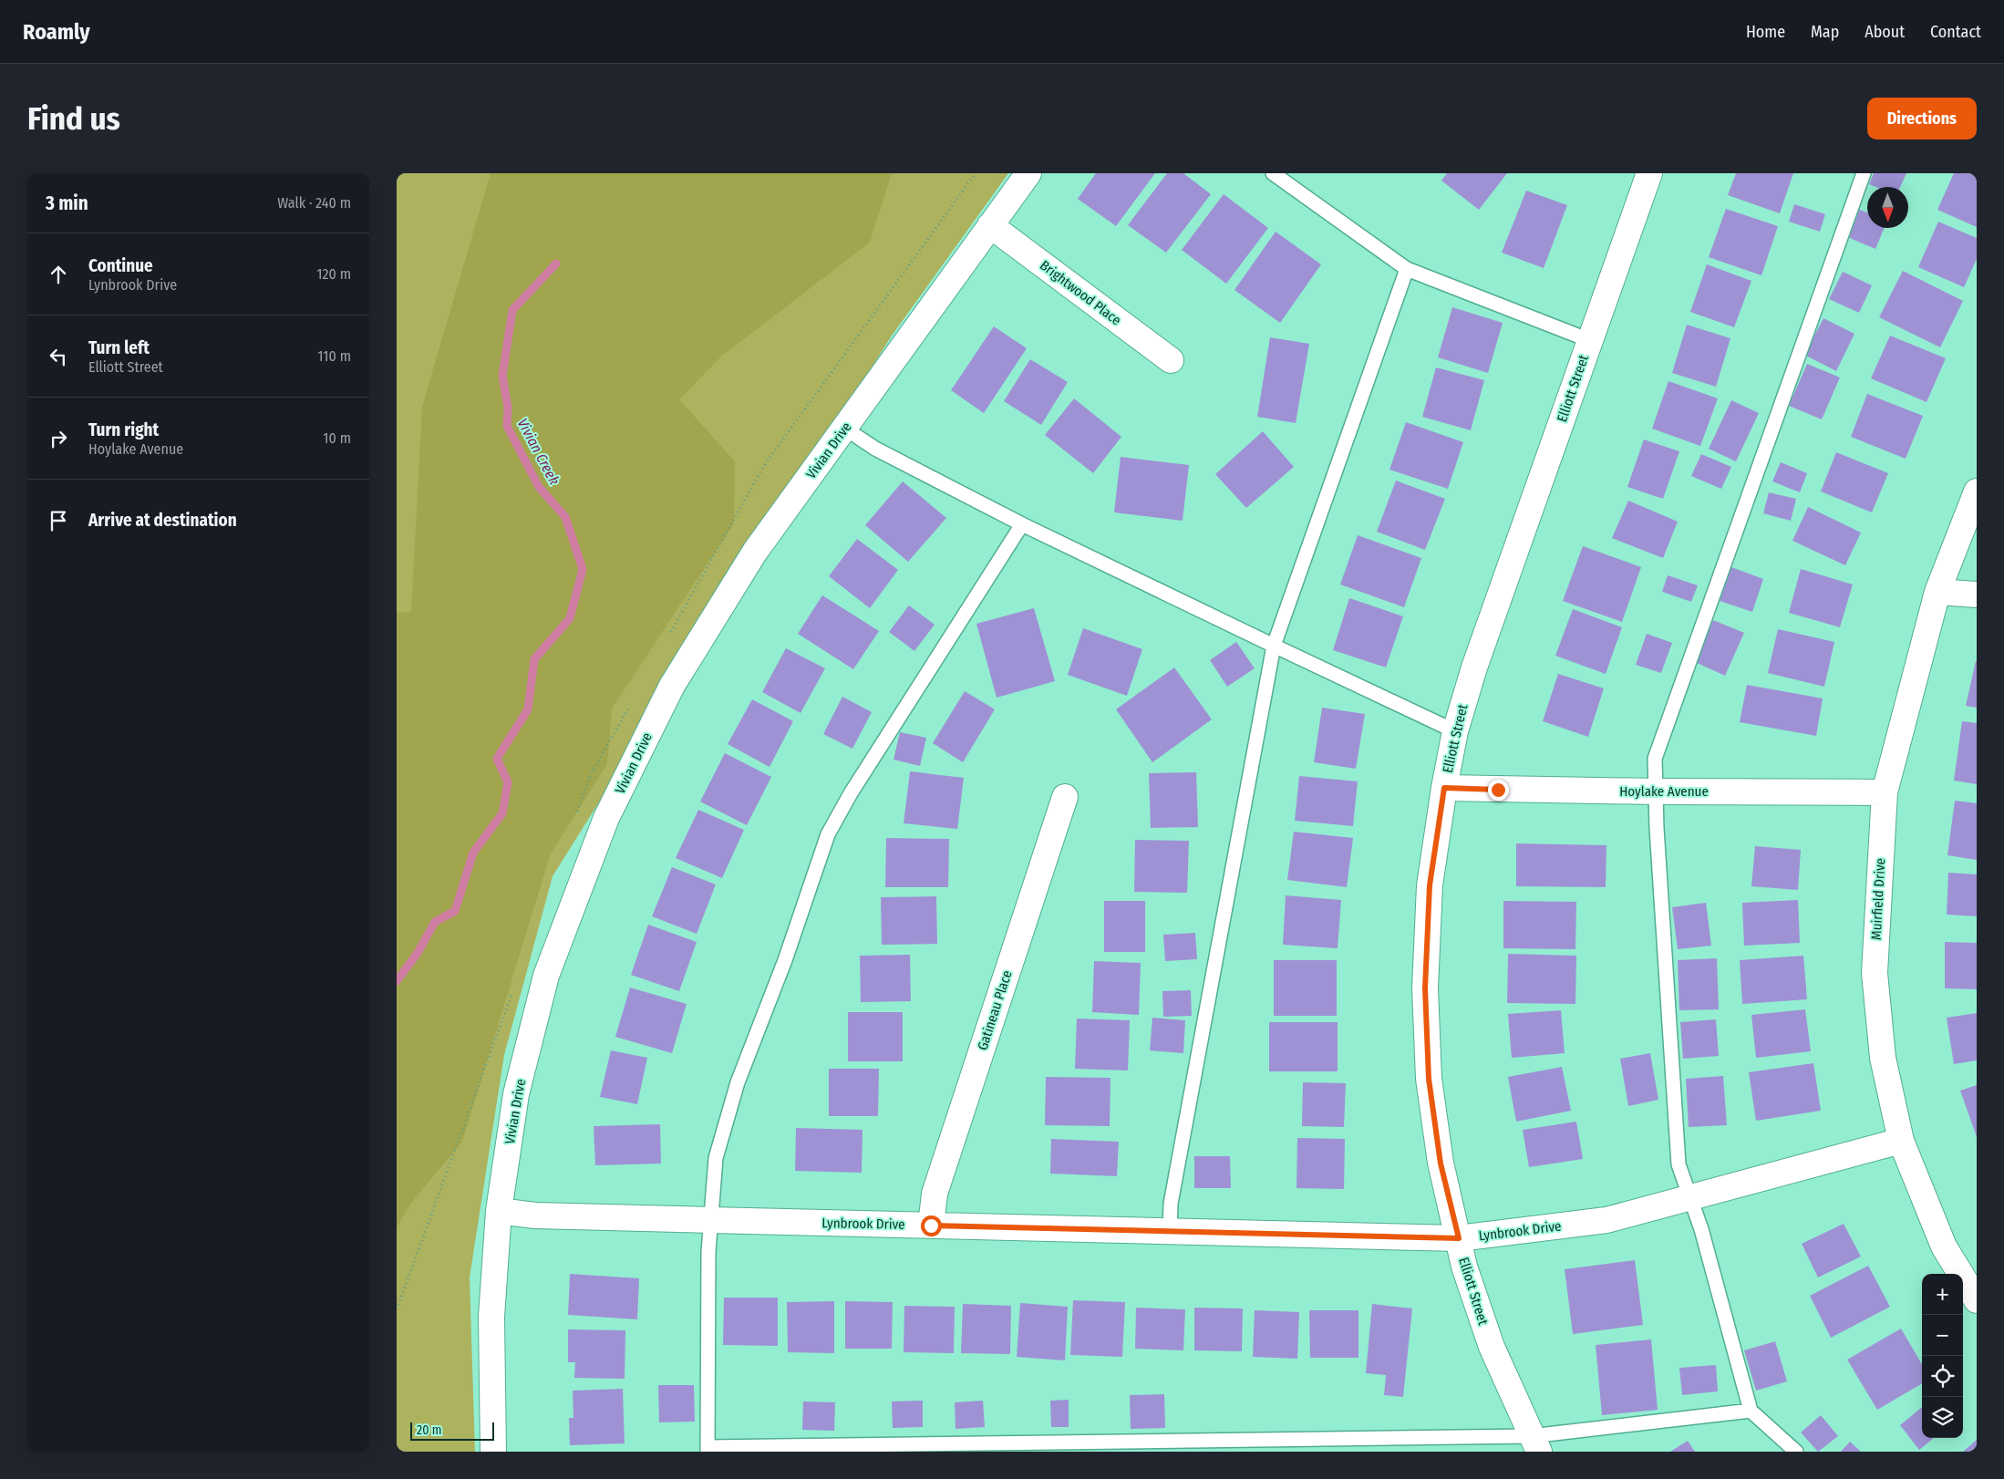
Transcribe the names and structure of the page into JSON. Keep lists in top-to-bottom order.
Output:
{
  "streets": {
    "street": [
      "Brightwood Place",
      "Elliott Street",
      "Vivian Drive",
      "Hoylake Avenue",
      "Muirfield Drive",
      "Gatineau Place",
      "Lynbrook Drive"
    ]
  },
  "crossings": [
    ["Brightwood Place", "Vivian Drive"],
    ["Elliott Street", "Hoylake Avenue"],
    ["Elliott Street", "Lynbrook Drive"],
    ["Vivian Drive", "Lynbrook Drive"],
    ["Hoylake Avenue", "Muirfield Drive"],
    ["Muirfield Drive", "Lynbrook Drive"],
    ["Gatineau Place", "Lynbrook Drive"]
  ],
  "water": ["Vivian Creek"],
  "scale_bar": "20 m",
  "north": "bottom",
  "page": {
    "header": "Roamly",
    "nav": [
      "Home",
      "Map",
      "About",
      "Contact"
    ],
    "buttons": "Directions",
    "title": "Find us",
    "heading": ["3 min", "Walk · 240 m"],
    "list": [
      ["Continue", "Lynbrook Drive", "120 m"],
      ["Turn left", "Elliott Street", "110 m"],
      ["Turn right", "Hoylake Avenue", "10 m"],
      "Arrive at destination"
    ],
    "map_buttons": ["+", "−"],
    "scale": "20 m"
  }
}
